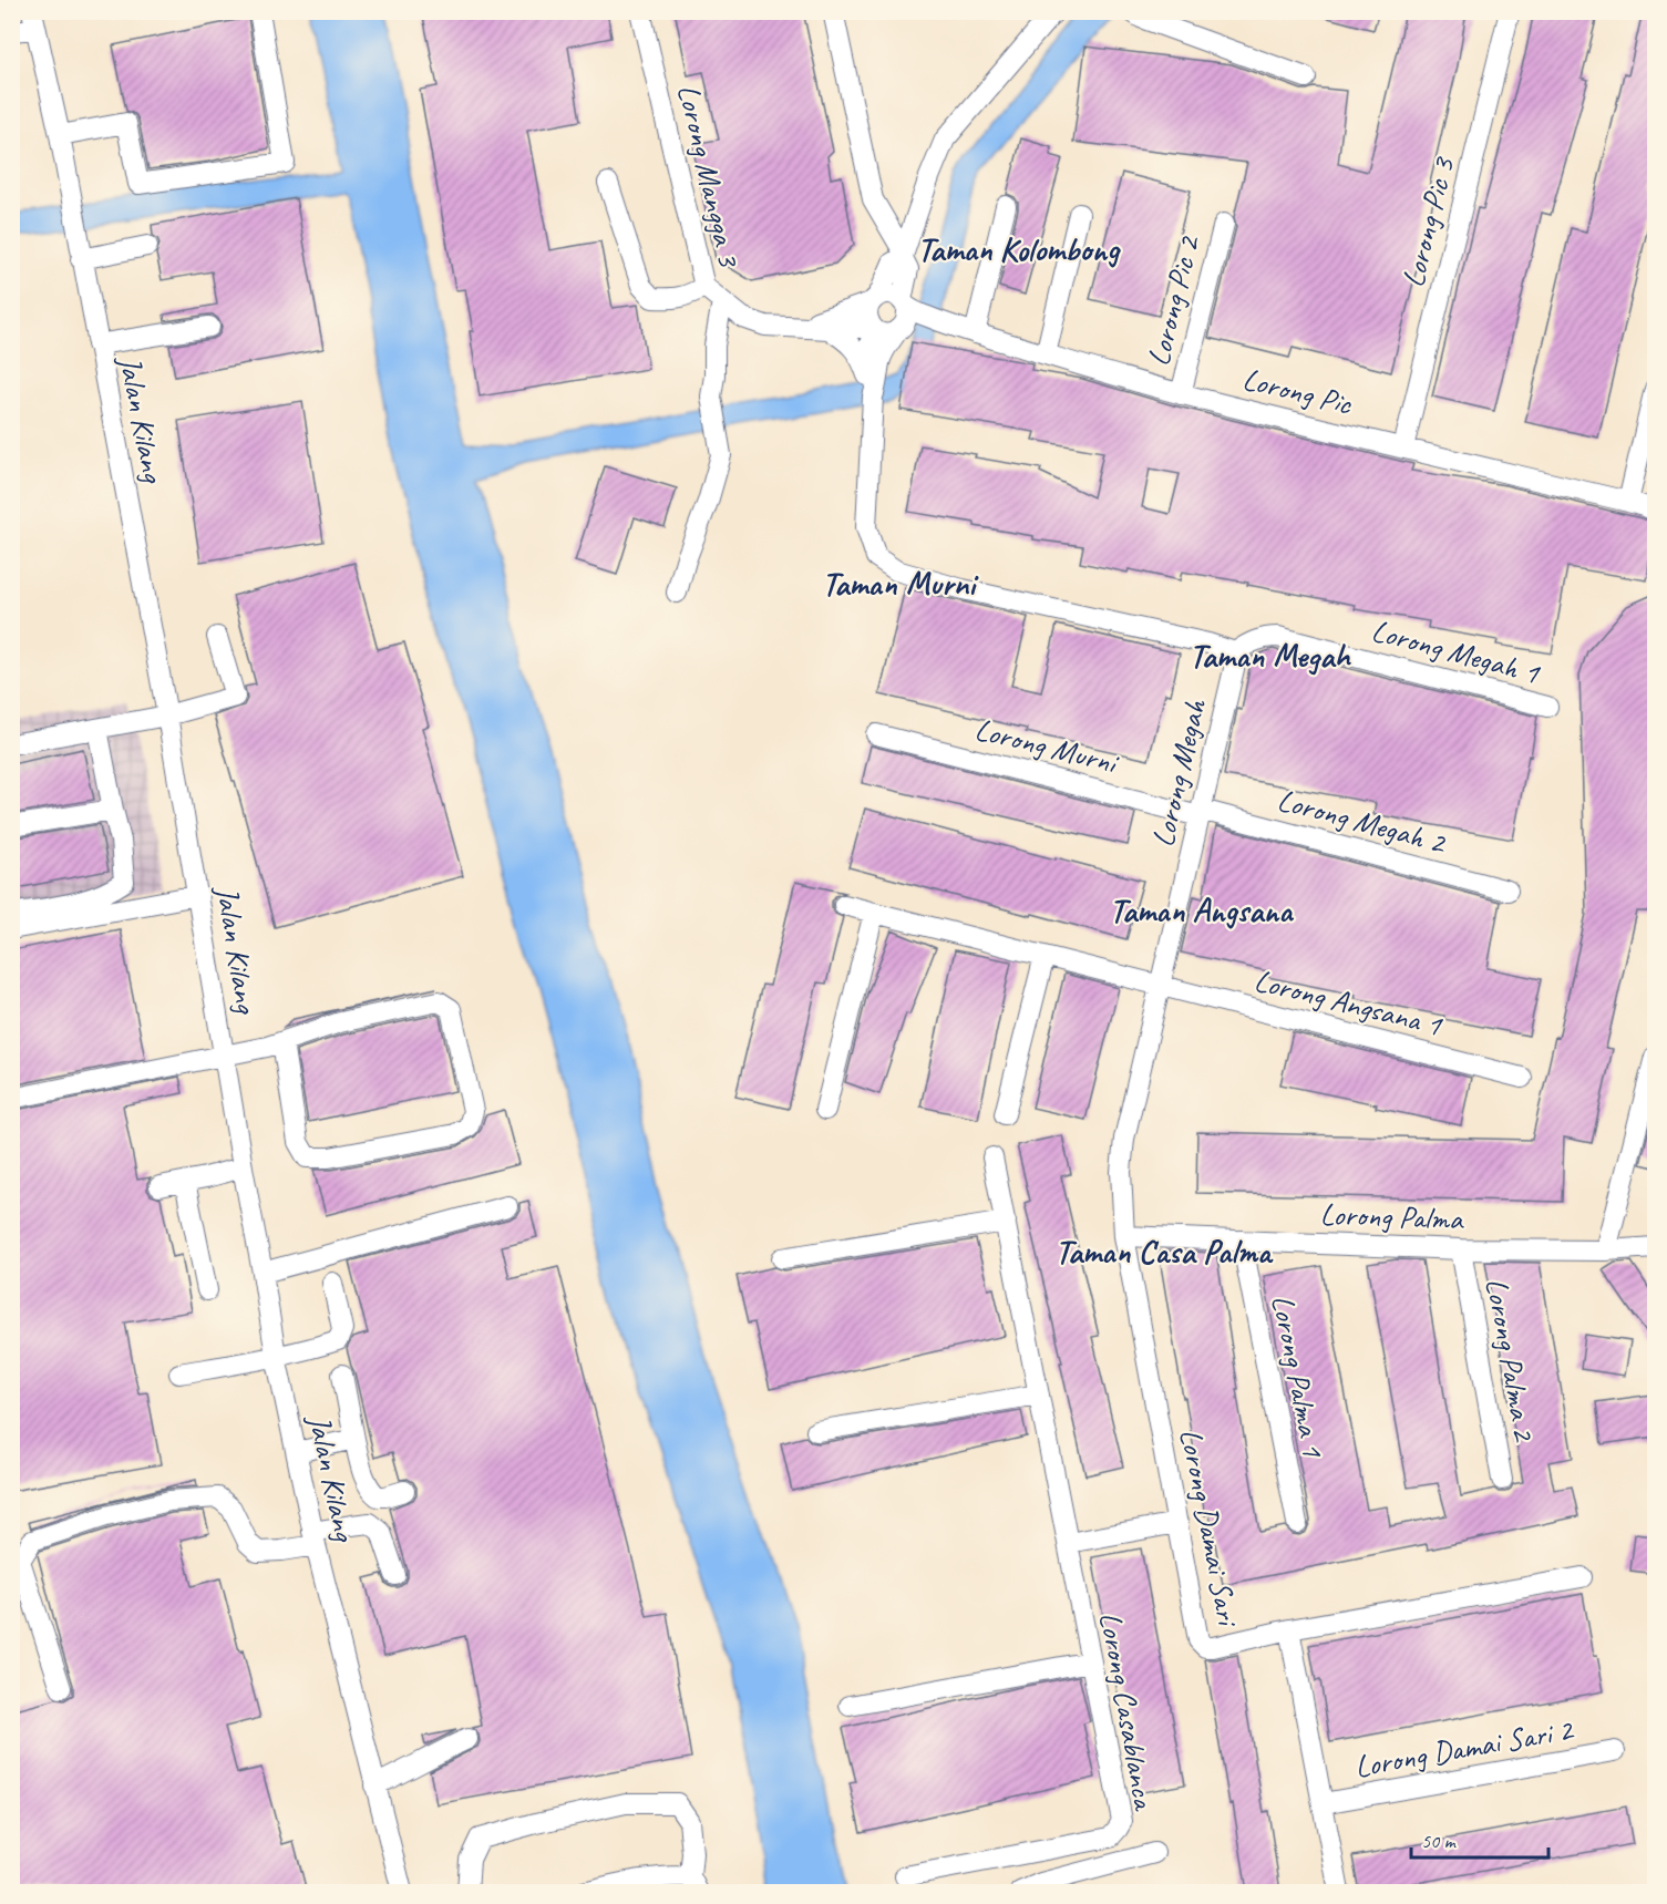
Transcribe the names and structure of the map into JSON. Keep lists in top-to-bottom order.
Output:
{
  "streets": {
    "street": [
      "Lorong Mangga 3",
      "Lorong Pic 3",
      "Lorong Pic 2",
      "Lorong Pic",
      "Jalan Kilang",
      "Lorong Megah 1",
      "Lorong Murni",
      "Lorong Megah",
      "Lorong Megah 2",
      "Lorong Angsana 1",
      "Lorong Palma",
      "Lorong Palma 2",
      "Lorong Palma 1",
      "Lorong Damai Sari",
      "Lorong Casablanca",
      "Lorong Damai Sari 2"
    ]
  },
  "crossings": [
    ["Lorong Mangga 3", "Lorong Pic"],
    ["Lorong Pic 3", "Lorong Pic"],
    ["Lorong Pic 2", "Lorong Pic"],
    ["Lorong Megah 1", "Lorong Megah"],
    ["Lorong Murni", "Lorong Megah"],
    ["Lorong Murni", "Lorong Megah 2"],
    ["Lorong Megah", "Lorong Megah 2"],
    ["Lorong Megah", "Lorong Angsana 1"],
    ["Lorong Megah", "Lorong Palma"],
    ["Lorong Megah", "Lorong Damai Sari"],
    ["Lorong Palma", "Lorong Palma 2"],
    ["Lorong Palma", "Lorong Palma 1"],
    ["Lorong Palma", "Lorong Damai Sari"]
  ],
  "districts": [
    "Taman Kolombong",
    "Taman Murni",
    "Taman Megah",
    "Taman Angsana",
    "Taman Casa Palma"
  ],
  "scale_bar": "50 m"
}
